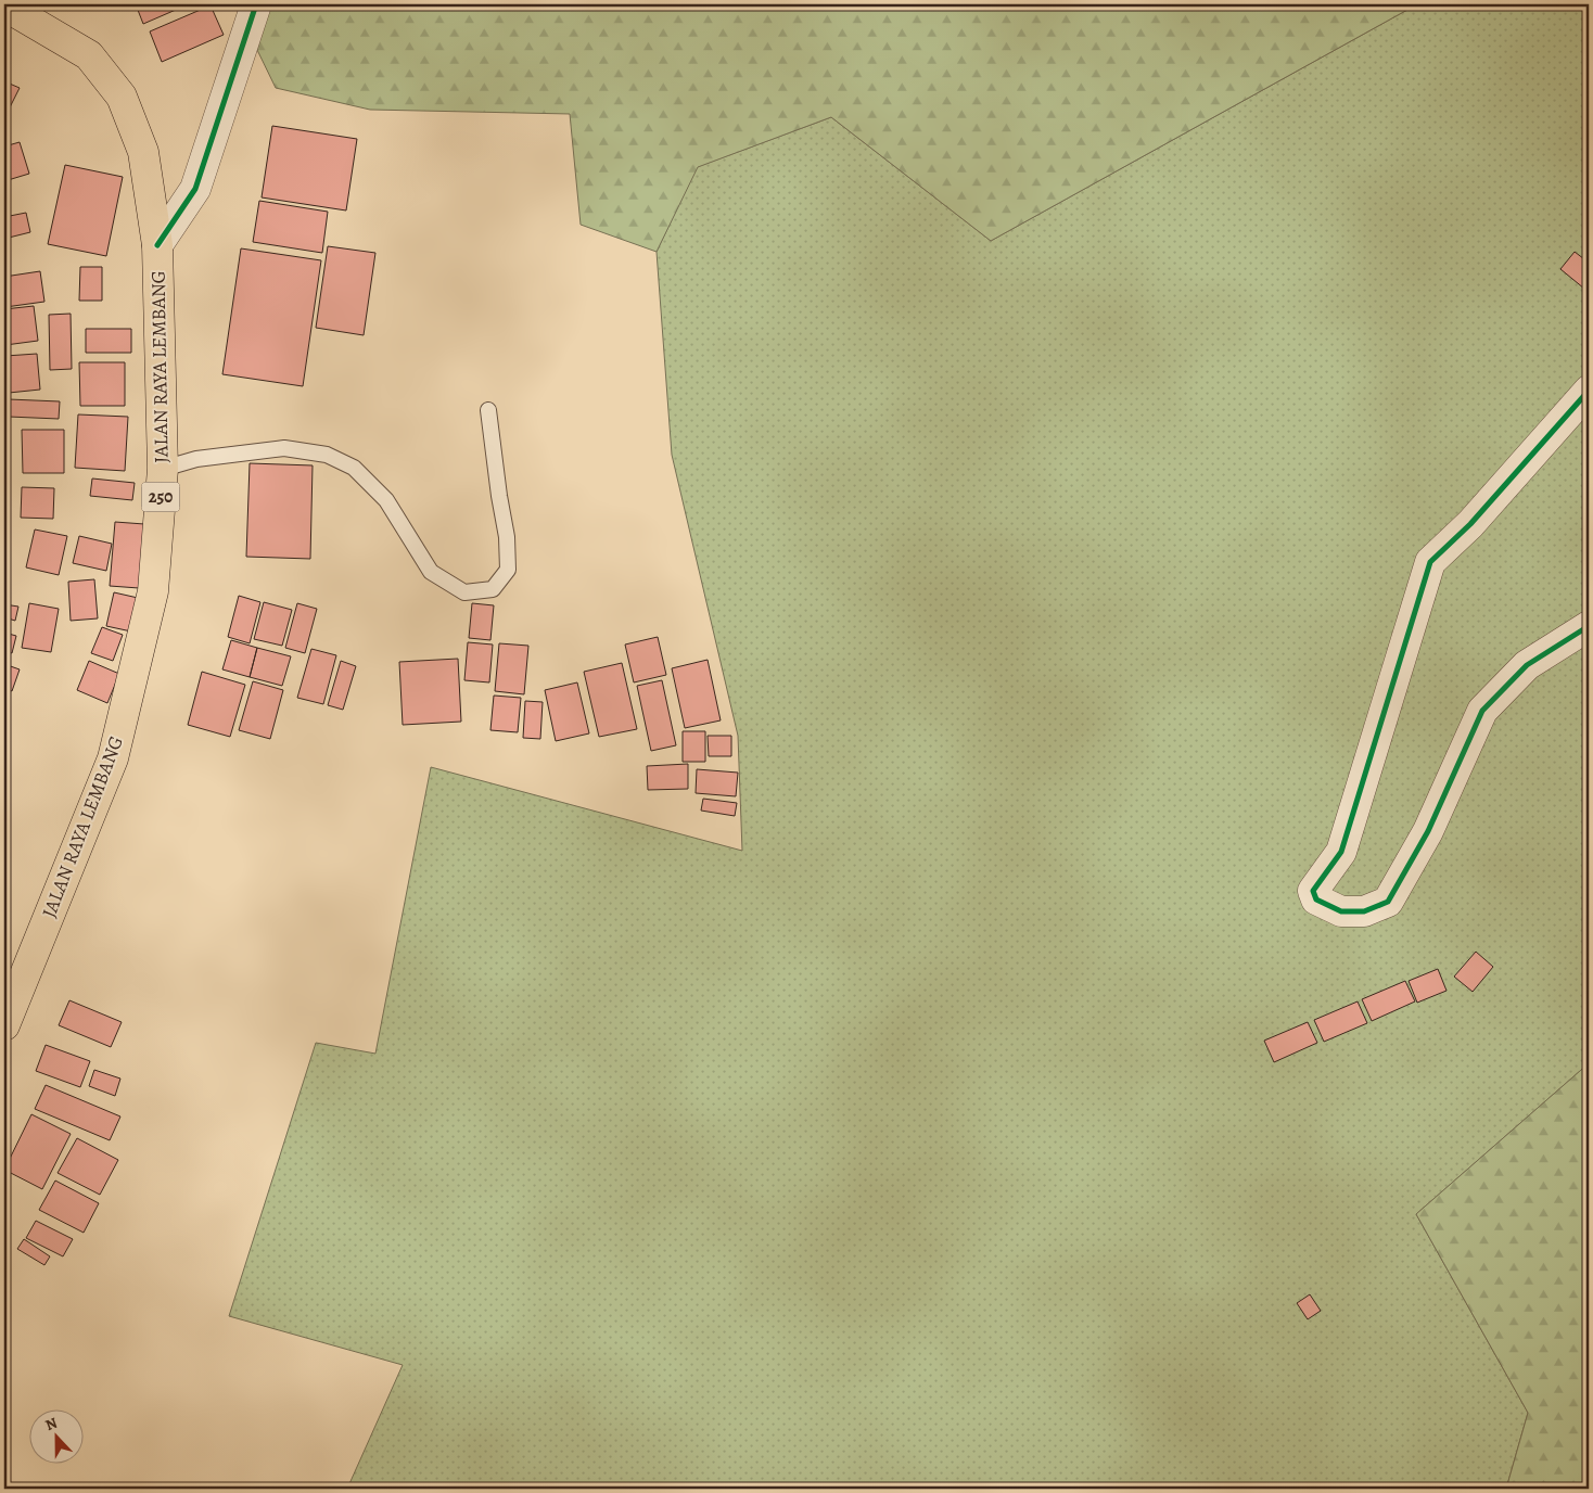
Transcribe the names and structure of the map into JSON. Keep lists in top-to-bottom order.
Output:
{
  "streets": {
    "main road": ["JALAN RAYA LEMBANG", "250"]
  },
  "north": "top"
}
